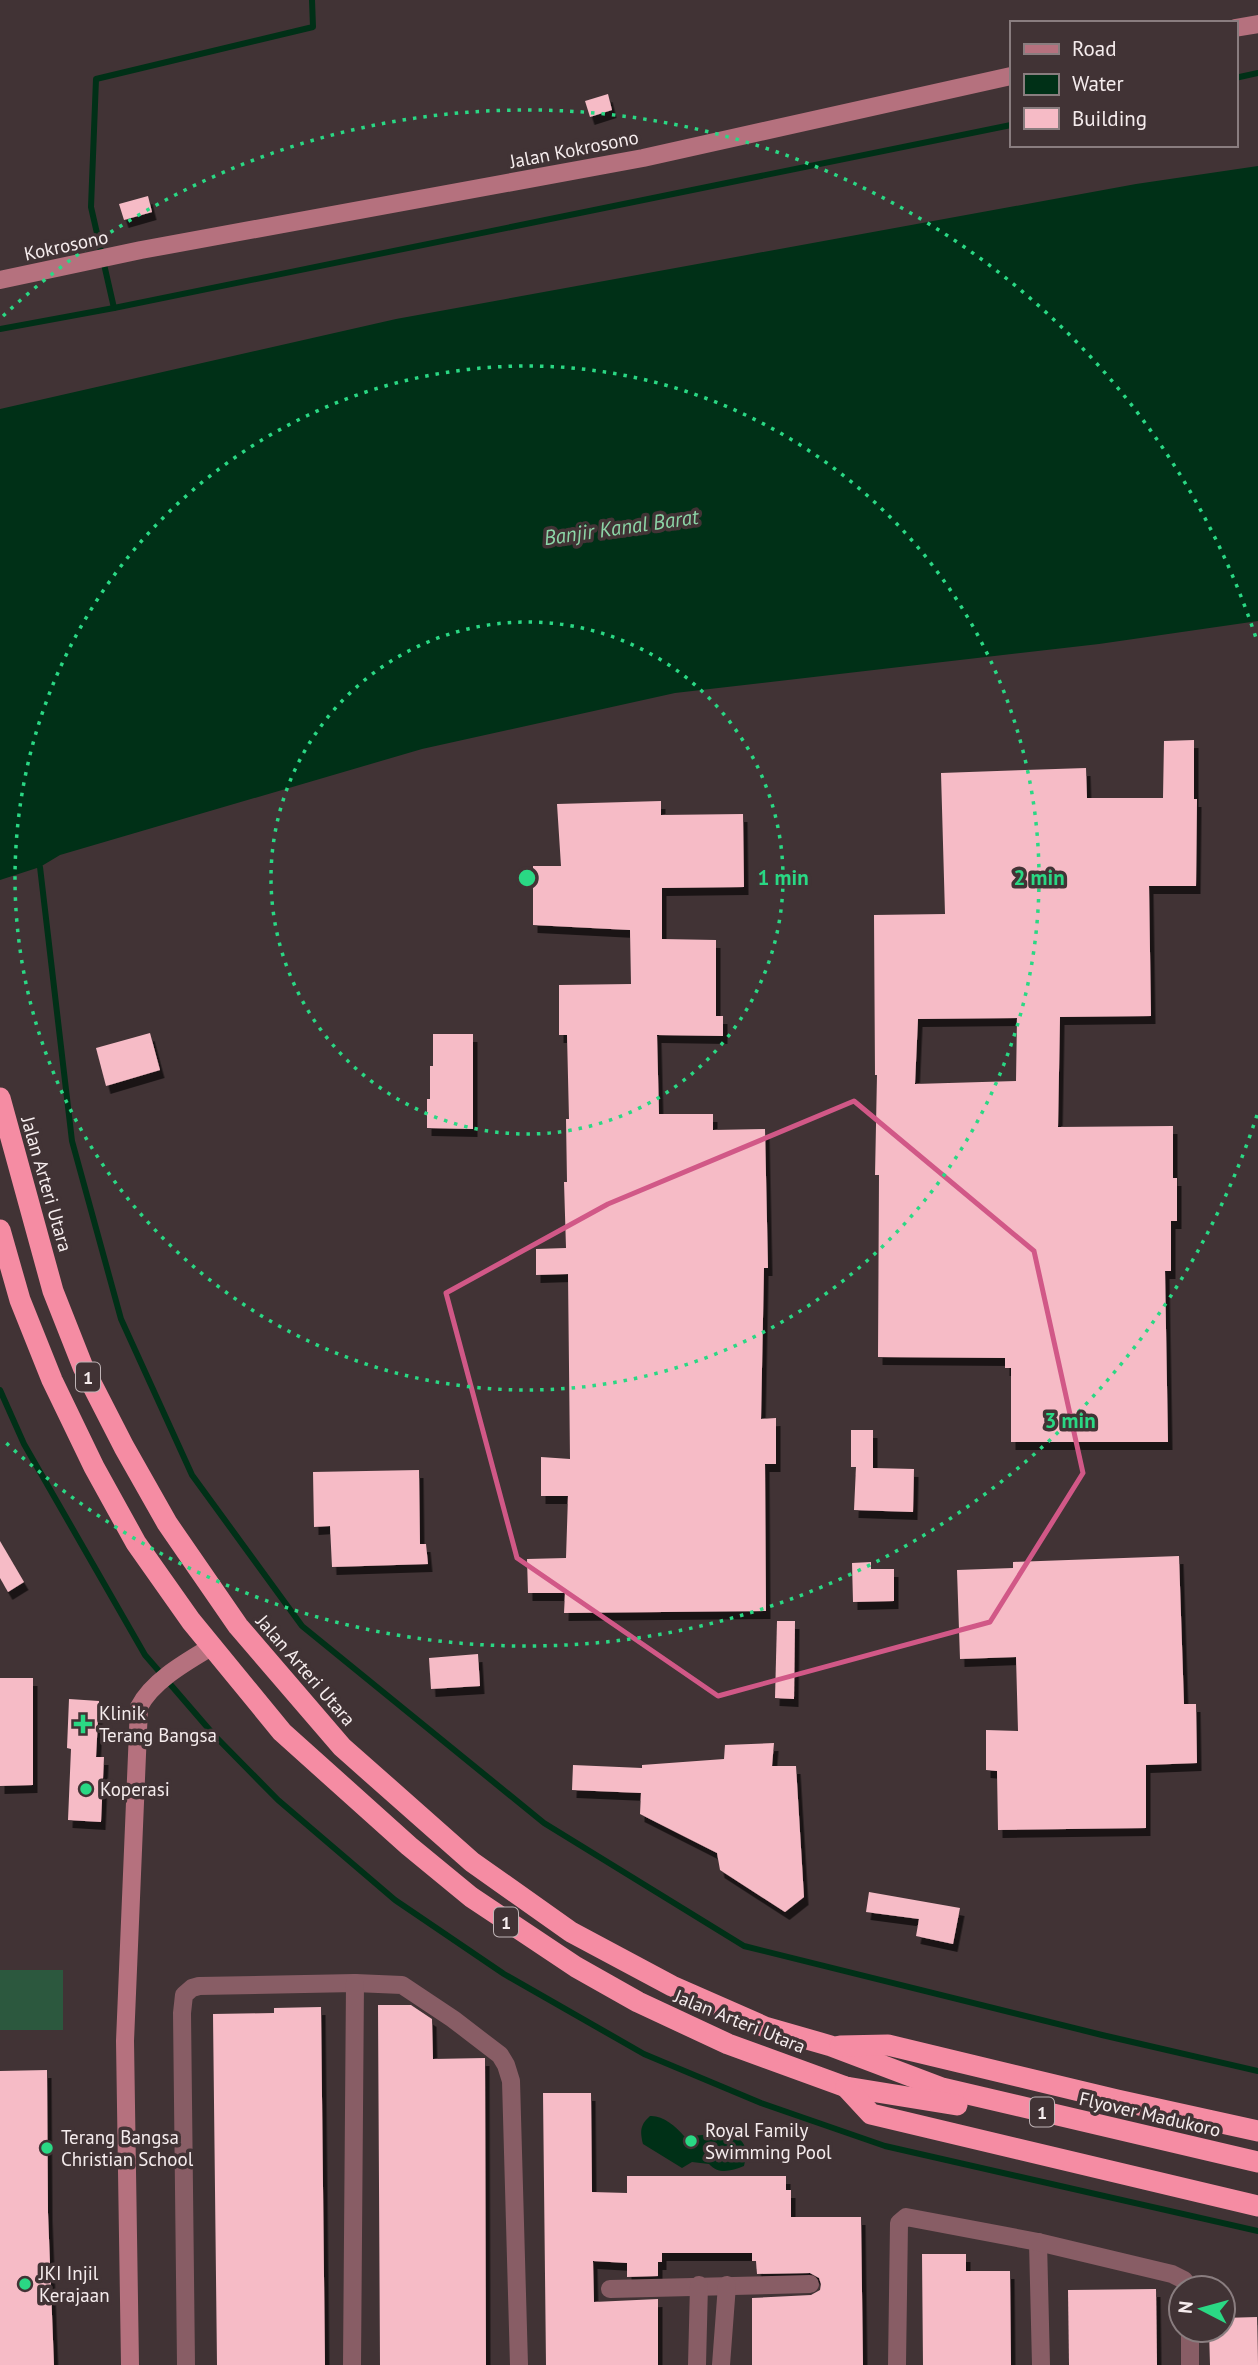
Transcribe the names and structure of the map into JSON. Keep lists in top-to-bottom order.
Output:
{
  "streets": {
    "highway": ["Jalan Arteri Utara", "1", "Flyover Madukoro"],
    "street": ["Jalan Kokrosono", "Kokrosono"]
  },
  "crossings": [
    ["Jalan Kokrosono", "Kokrosono"],
    ["Jalan Arteri Utara", "Flyover Madukoro"]
  ],
  "water": ["Banjir Kanal Barat"],
  "places": {
    "health": ["Klinik Terang Bangsa"],
    "other": [
      "Koperasi",
      "Royal Family Swimming Pool",
      "Terang Bangsa Christian School",
      "JKI Injil Kerajaan"
    ]
  },
  "legend": ["Road", "Water", "Building"],
  "north": "left",
  "rings": ["1 min", "2 min", "3 min"]
}
